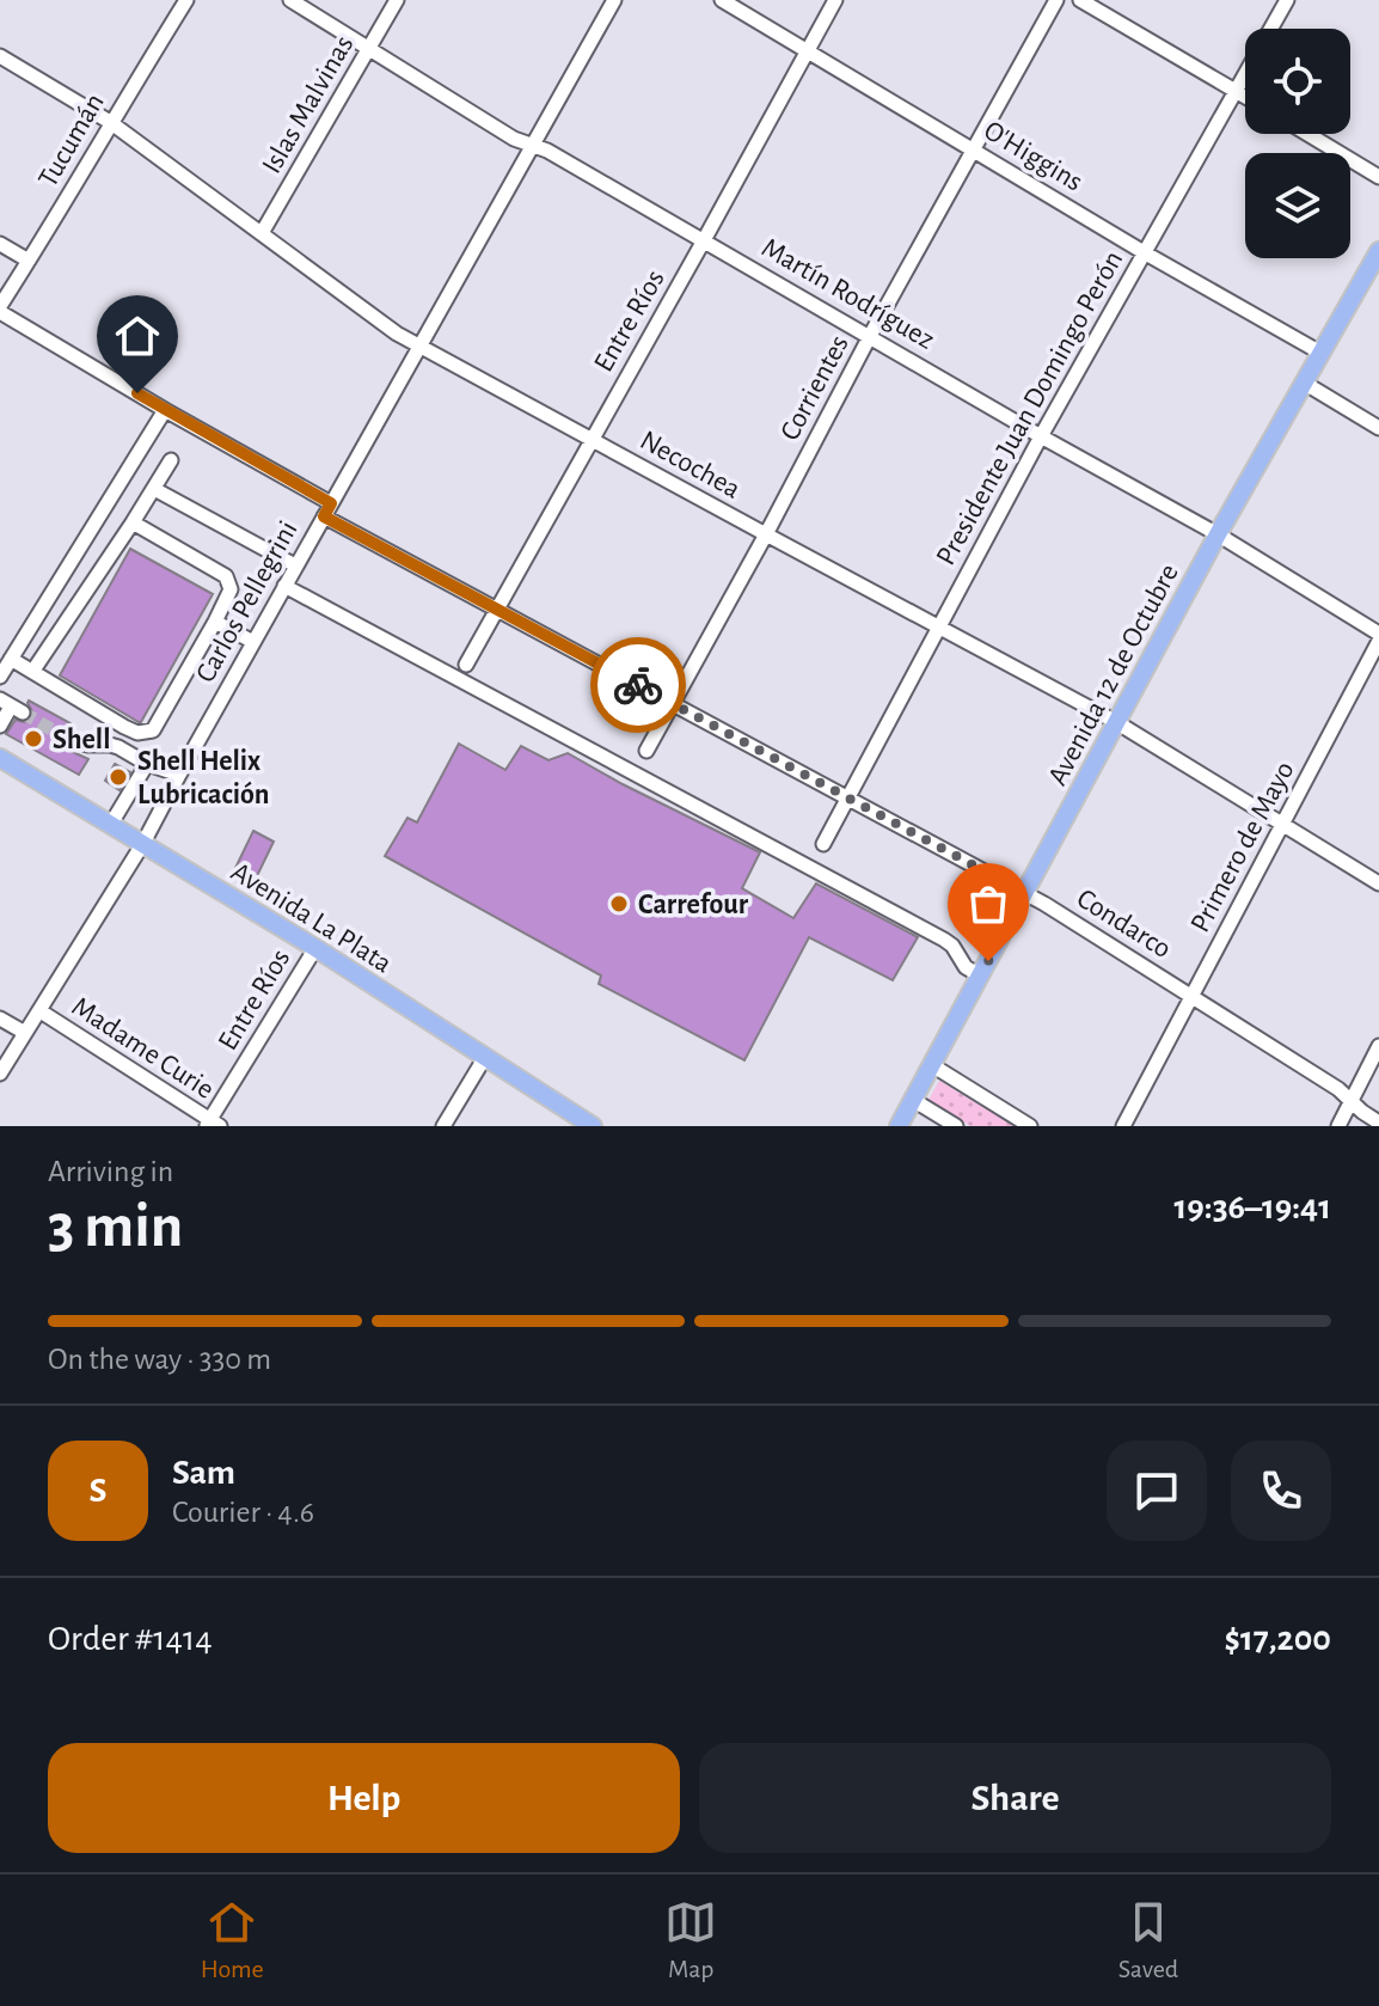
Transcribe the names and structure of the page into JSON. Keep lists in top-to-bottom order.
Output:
{
  "streets": {
    "main road": ["Avenida 12 de Octubre", "Avenida La Plata"],
    "street": [
      "Islas Malvinas",
      "Tucumán",
      "O'Higgins",
      "Martín Rodríguez",
      "Entre Ríos",
      "Corrientes",
      "Presidente Juan Domingo Perón",
      "Necochea",
      "Carlos Pellegrini",
      "Primero de Mayo",
      "Condarco",
      "Madame Curie"
    ]
  },
  "crossings": [
    ["Islas Malvinas", "Martín Rodríguez"],
    ["Islas Malvinas", "Necochea"],
    ["Tucumán", "Necochea"],
    ["Tucumán", "Condarco"],
    ["O'Higgins", "Entre Ríos"],
    ["O'Higgins", "Corrientes"],
    ["O'Higgins", "Presidente Juan Domingo Perón"],
    ["O'Higgins", "Avenida 12 de Octubre"],
    ["Martín Rodríguez", "Entre Ríos"],
    ["Martín Rodríguez", "Corrientes"],
    ["Martín Rodríguez", "Presidente Juan Domingo Perón"],
    ["Martín Rodríguez", "Carlos Pellegrini"],
    ["Martín Rodríguez", "Avenida 12 de Octubre"],
    ["Entre Ríos", "Necochea"],
    ["Entre Ríos", "Avenida La Plata"],
    ["Entre Ríos", "Condarco"],
    ["Entre Ríos", "Madame Curie"],
    ["Corrientes", "Necochea"],
    ["Corrientes", "Condarco"],
    ["Presidente Juan Domingo Perón", "Necochea"],
    ["Presidente Juan Domingo Perón", "Condarco"],
    ["Necochea", "Carlos Pellegrini"],
    ["Necochea", "Avenida 12 de Octubre"],
    ["Necochea", "Primero de Mayo"],
    ["Carlos Pellegrini", "Avenida La Plata"],
    ["Carlos Pellegrini", "Condarco"],
    ["Carlos Pellegrini", "Madame Curie"],
    ["Avenida 12 de Octubre", "Condarco"],
    ["Primero de Mayo", "Condarco"]
  ],
  "places": ["Shell", "Shell Helix Lubricación", "Carrefour"],
  "page": {
    "heading": ["3 min", "Arriving in", "19:36–19:41"],
    "panel": [
      "Sam",
      "Courier · 4.6",
      "Order #1414",
      "$17,200"
    ],
    "bar": "On the way · 330 m",
    "round": "S",
    "buttons": ["Help", "Share"],
    "tabs": ["Home", "Map", "Saved"]
  }
}
